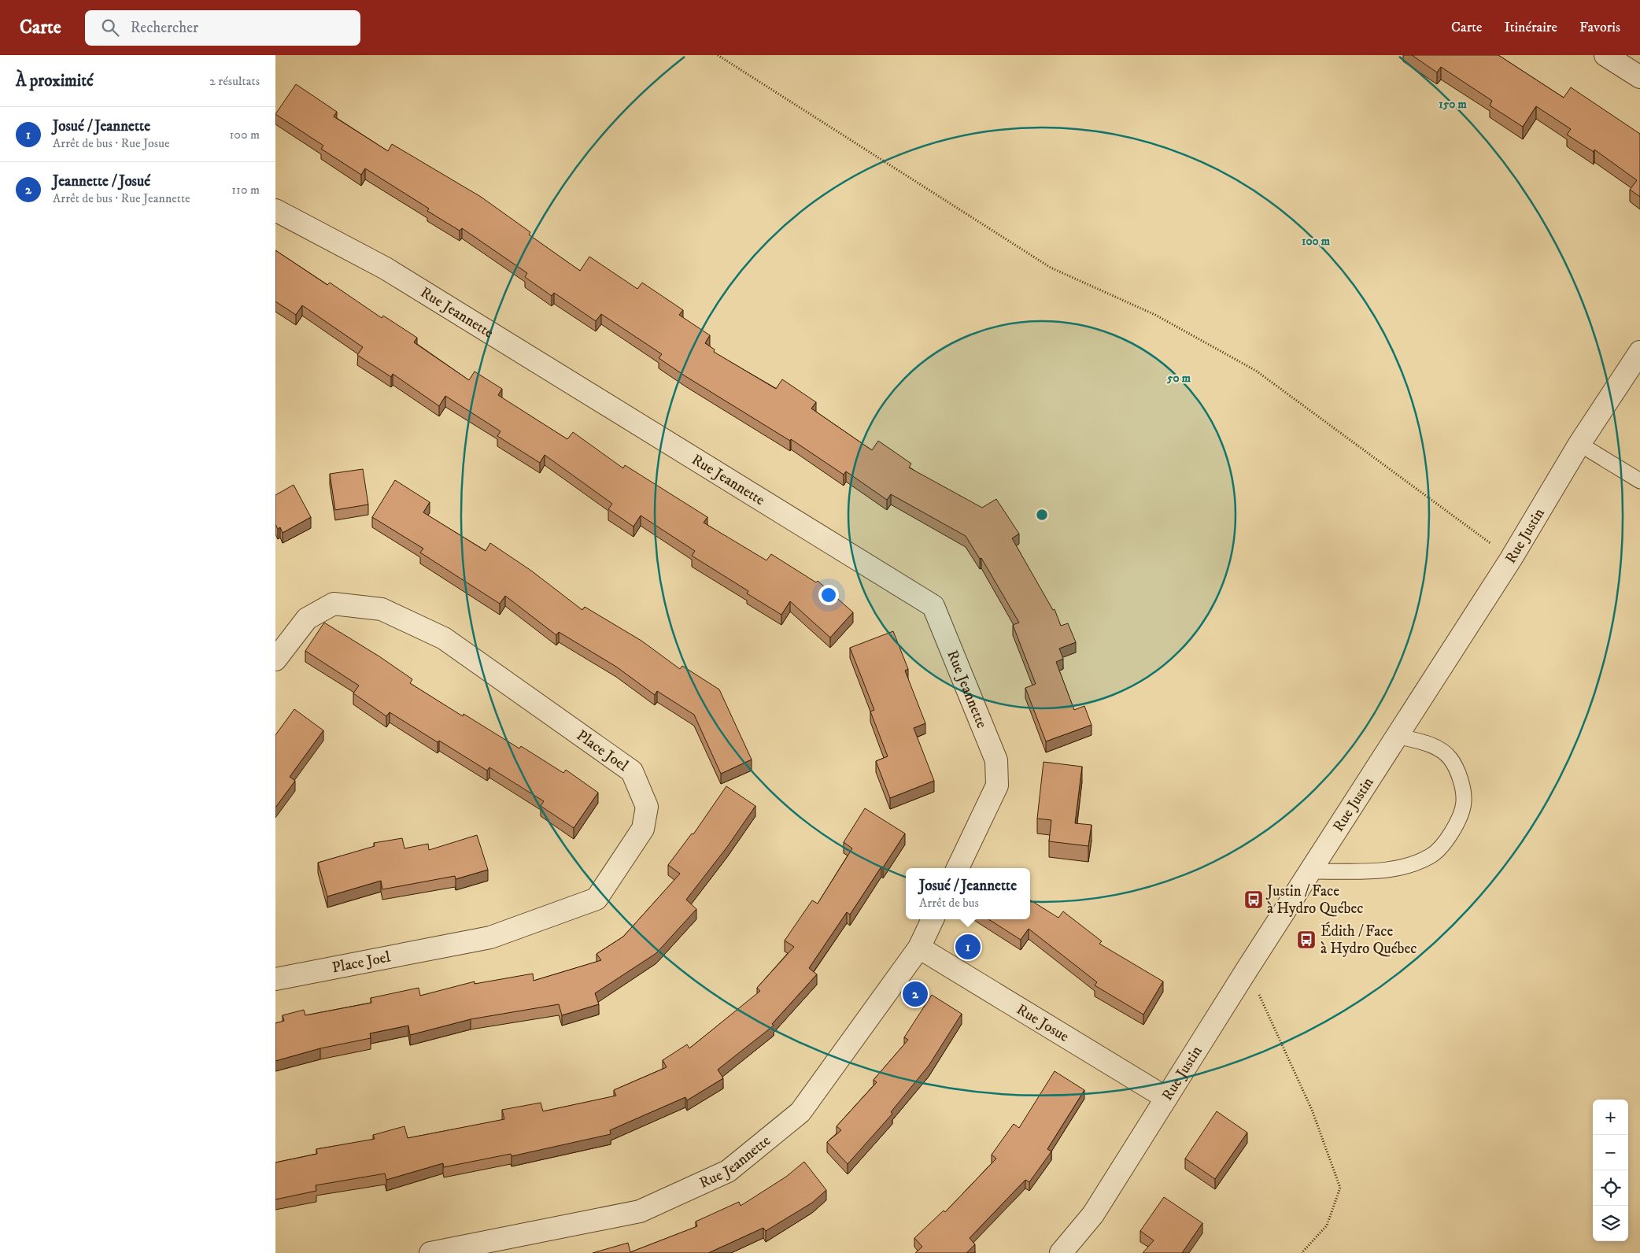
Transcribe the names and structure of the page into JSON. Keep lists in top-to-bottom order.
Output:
{
  "streets": {
    "street": [
      "Rue Jeannette",
      "Rue Justin",
      "Place Joel",
      "Rue Josue"
    ]
  },
  "crossings": [
    ["Rue Jeannette", "Rue Josue"],
    ["Rue Justin", "Rue Josue"]
  ],
  "places": {
    "bus stop": ["Justin / Face à Hydro Québec", "Édith / Face à Hydro Québec"]
  },
  "page": {
    "header": "Carte",
    "search": "Rechercher",
    "nav": ["Carte", "Itinéraire", "Favoris"],
    "heading": ["À proximité", "2 résultats"],
    "list": [
      {
        "mark": "1",
        "name": "Josué / Jeannette",
        "note": "Arrêt de bus · Rue Josue",
        "value": "100 m"
      },
      {
        "mark": "2",
        "name": "Jeannette / Josué",
        "note": "Arrêt de bus · Rue Jeannette",
        "value": "110 m"
      }
    ],
    "popup": ["Josué / Jeannette", "Arrêt de bus"],
    "pins": ["1", "2"],
    "map_buttons": ["+", "−"]
  },
  "rings": ["150 m", "100 m", "50 m"]
}
